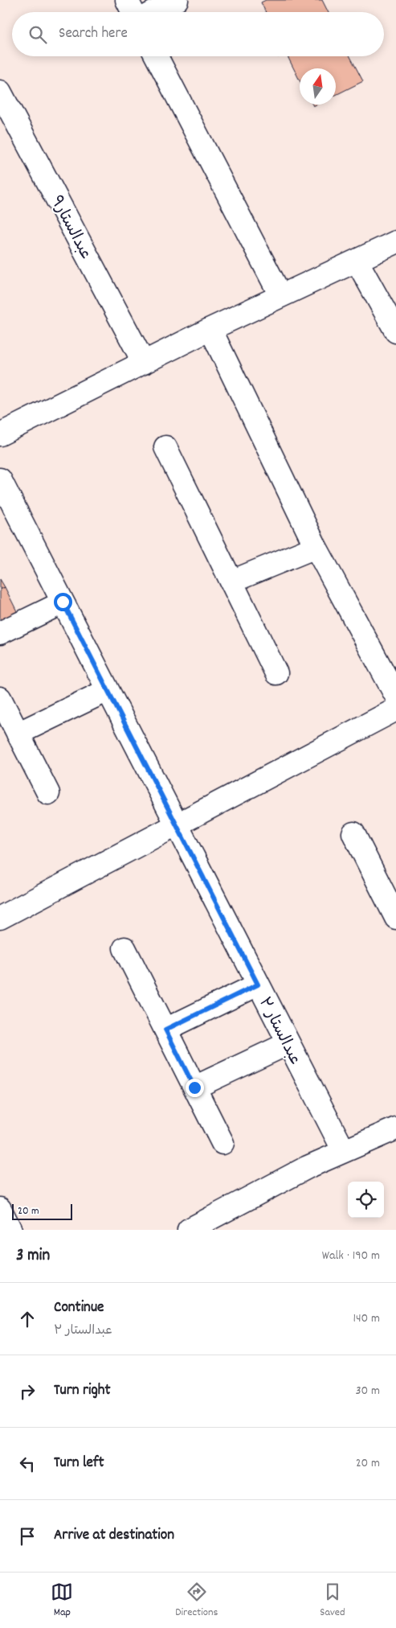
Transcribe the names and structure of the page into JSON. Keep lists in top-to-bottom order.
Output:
{
  "streets": {
    "street": ["عبدالستار۹", "عبدالستار ۲"]
  },
  "scale_bar": "20 m",
  "north": "top",
  "page": {
    "search": "Search here",
    "scale": "20 m",
    "heading": ["3 min", "Walk · 190 m"],
    "list": [
      ["Continue", "عبدالستار ۲", "140 m"],
      ["Turn right", "30 m"],
      ["Turn left", "20 m"],
      "Arrive at destination"
    ],
    "nav": ["Map", "Directions", "Saved"]
  }
}
